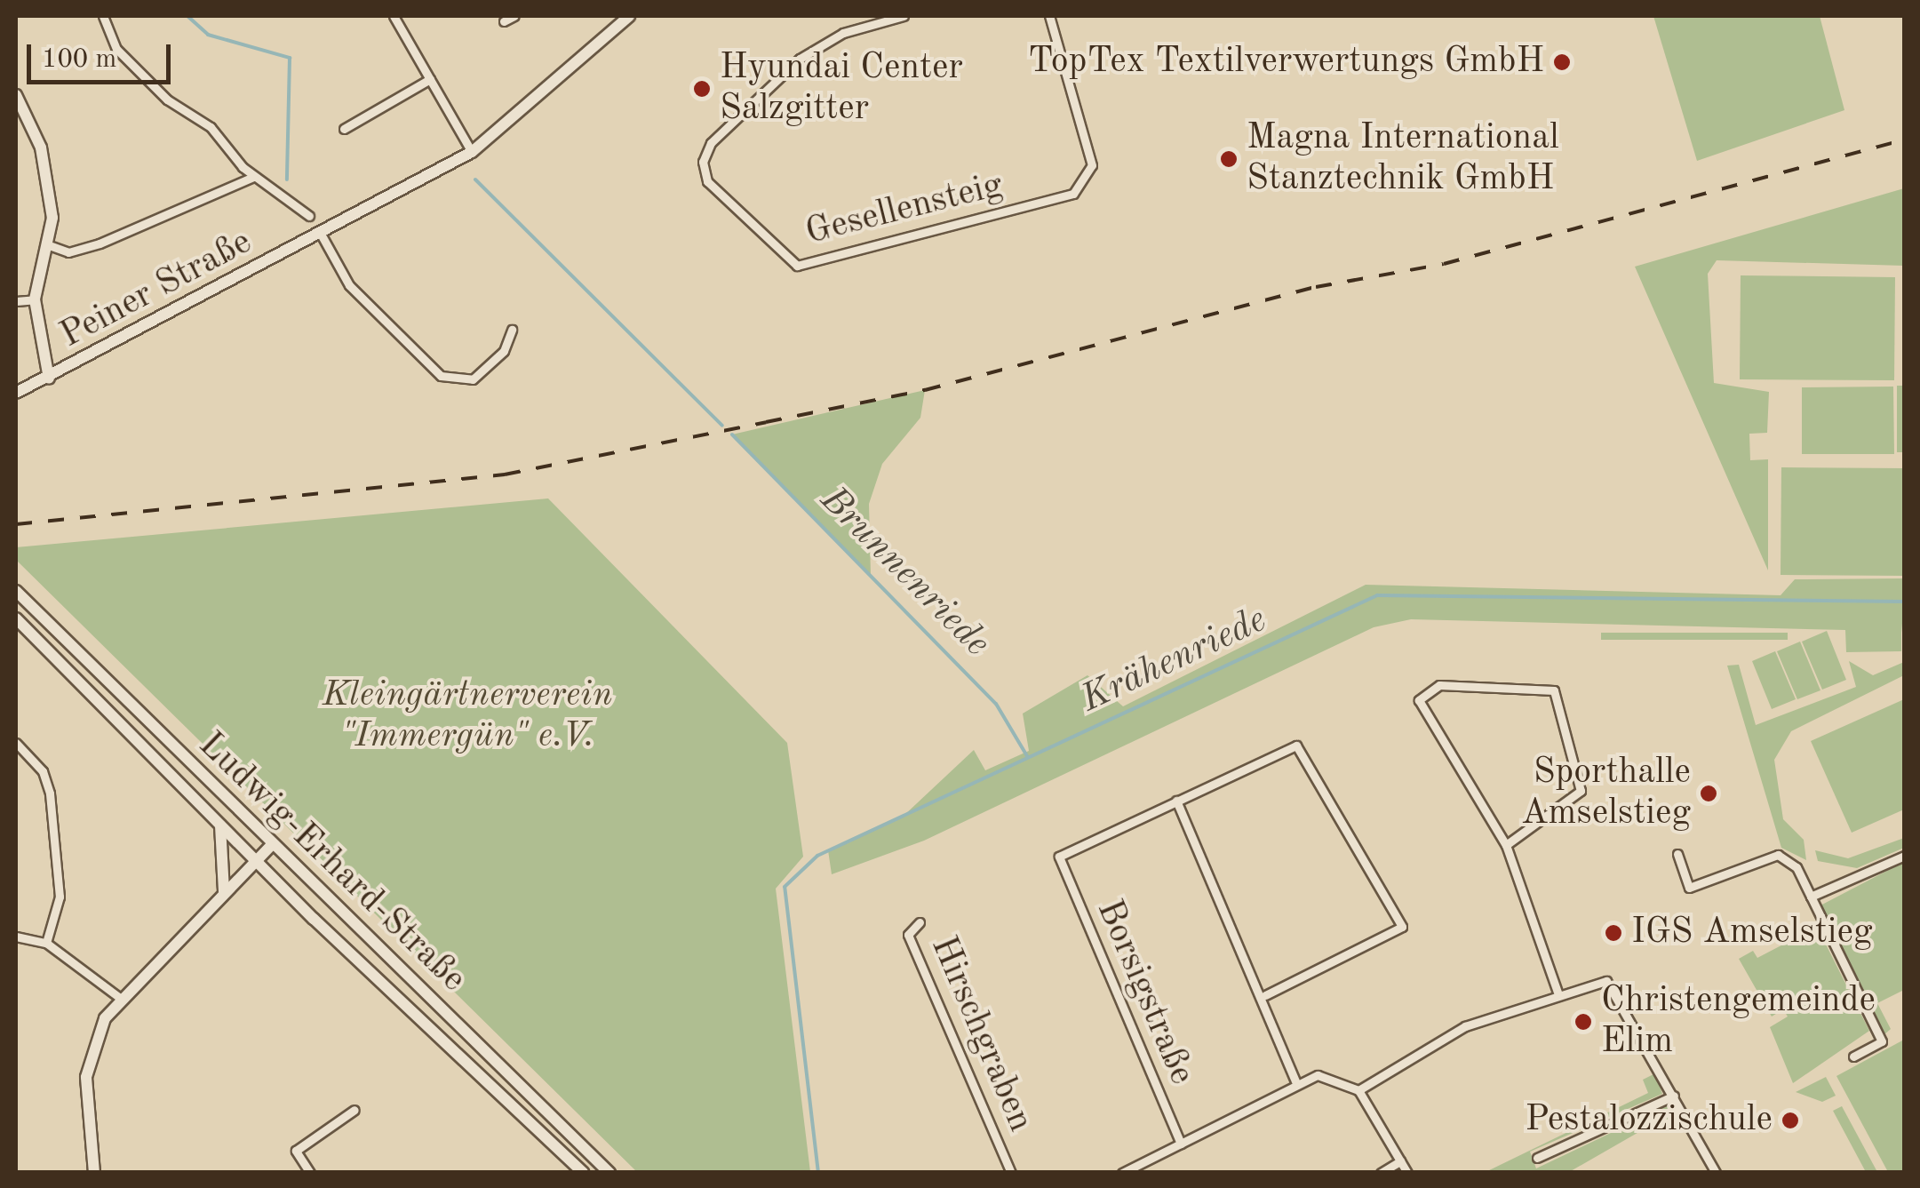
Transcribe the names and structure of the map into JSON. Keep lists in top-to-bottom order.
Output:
{
  "streets": {
    "main road": ["Peiner Straße", "Ludwig-Erhard-Straße"],
    "street": ["Gesellensteig", "Borsigstraße", "Hirschgraben"]
  },
  "water": ["Brunnenriede", "Krähenriede"],
  "parks": ["Kleingärtnerverein \"Immergün\" e.V."],
  "places": [
    "TopTex Textilverwertungs GmbH",
    "Hyundai Center Salzgitter",
    "Magna International Stanztechnik GmbH",
    "Sporthalle Amselstieg",
    "IGS Amselstieg",
    "Christengemeinde Elim",
    "Pestalozzischule"
  ],
  "scale_bar": "100 m"
}
